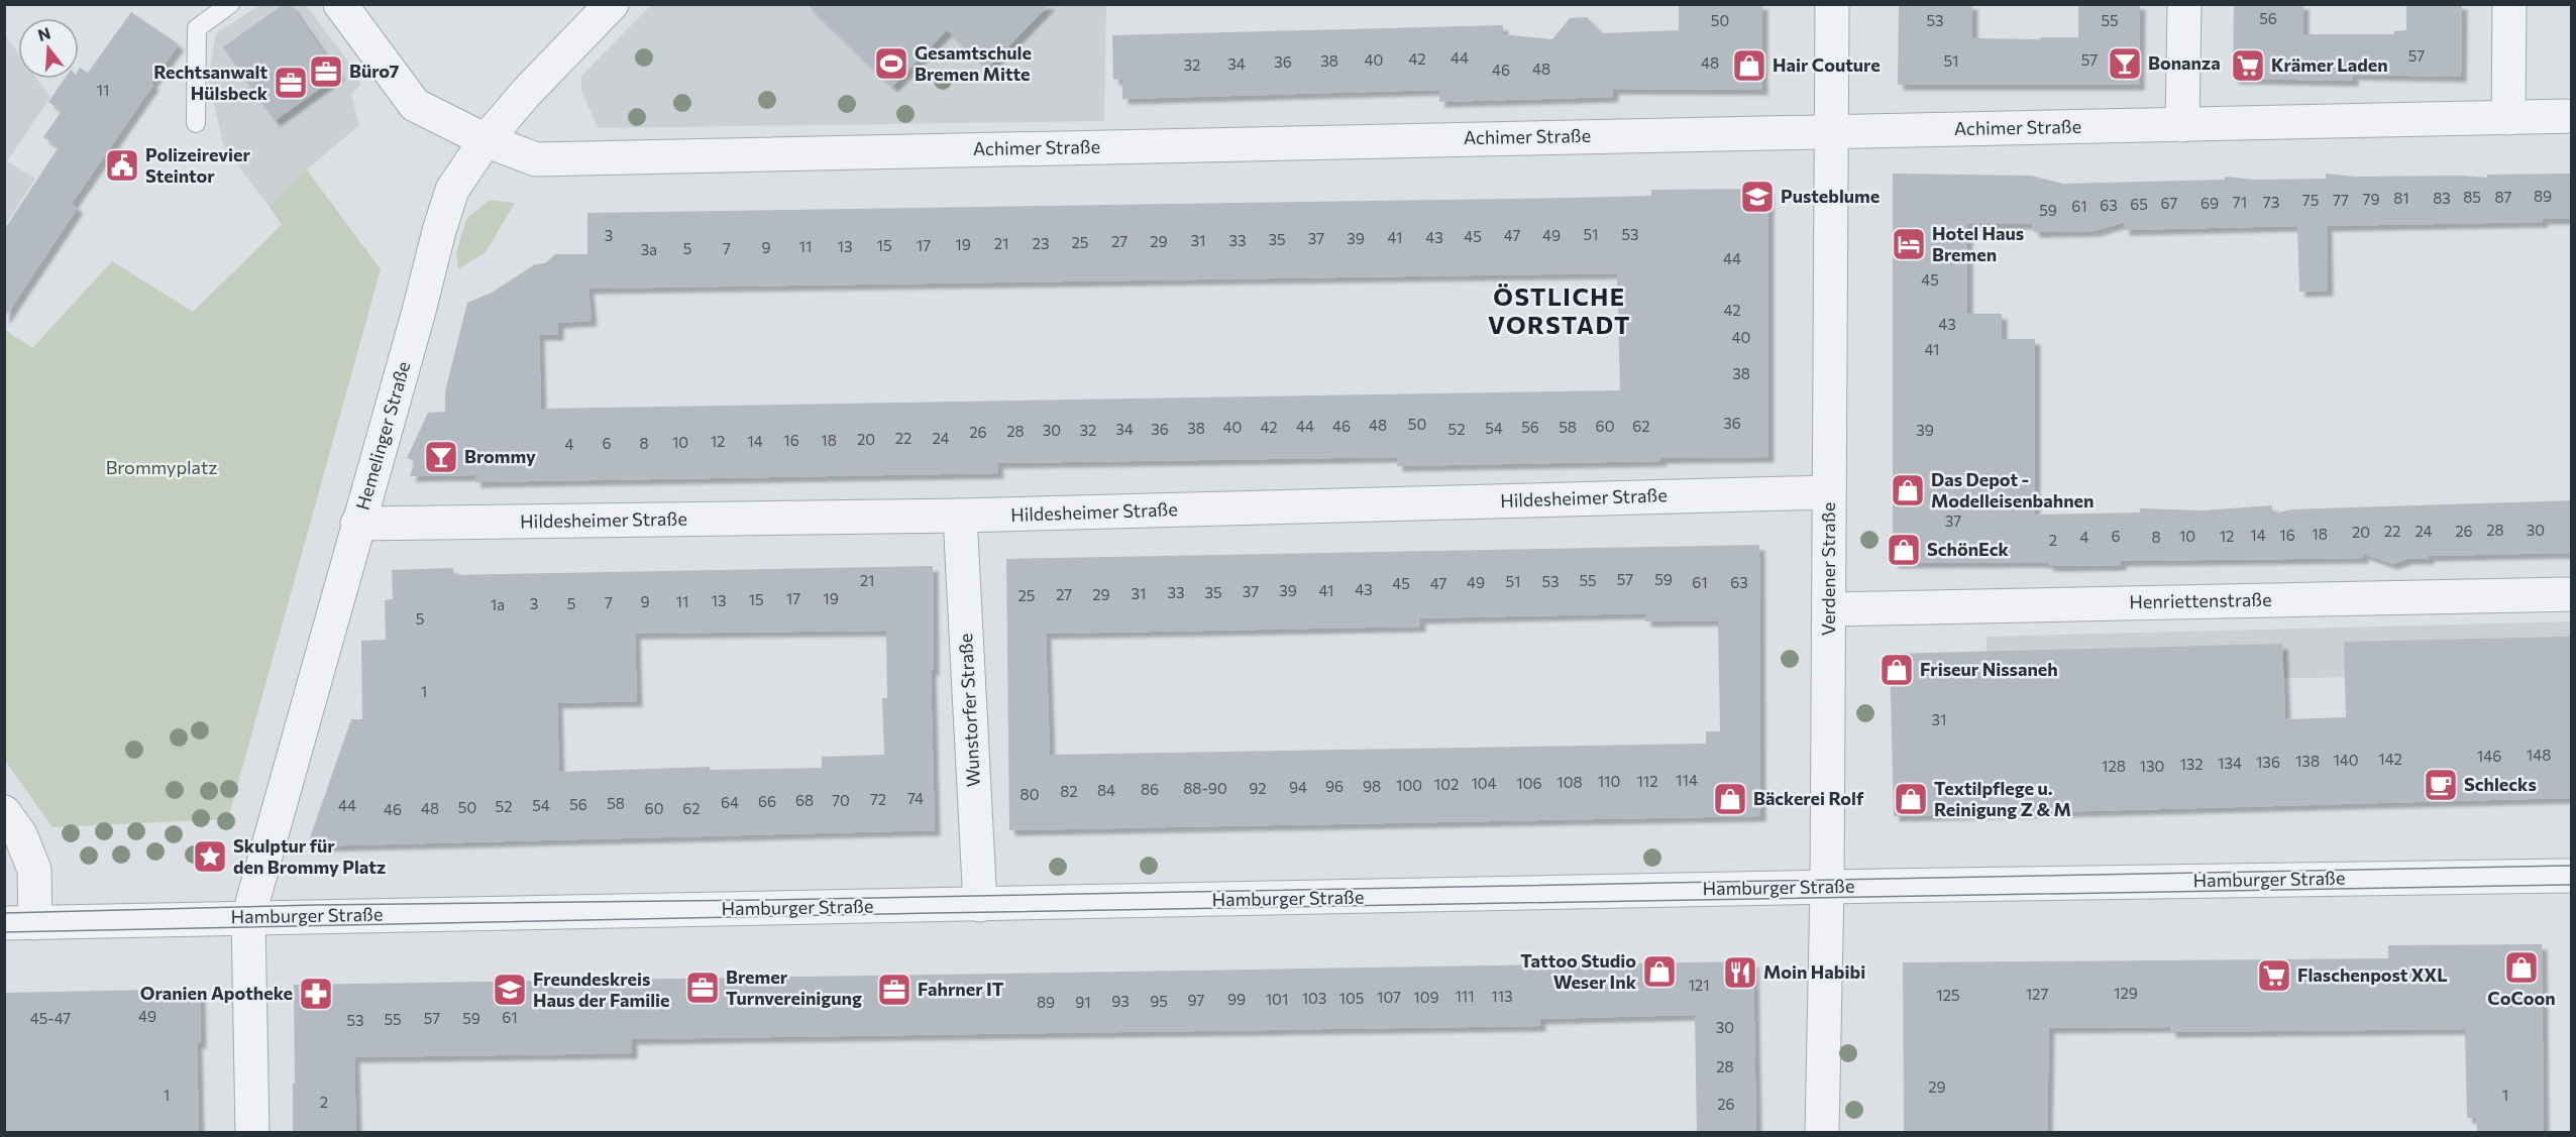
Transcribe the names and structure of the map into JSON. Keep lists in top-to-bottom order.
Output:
{
  "streets": {
    "street": [
      "Achimer Straße",
      "Hemelinger Straße",
      "Hildesheimer Straße",
      "Verdener Straße",
      "Henriettenstraße",
      "Wunstorfer Straße",
      "Hamburger Straße"
    ]
  },
  "crossings": [
    ["Achimer Straße", "Hemelinger Straße"],
    ["Achimer Straße", "Verdener Straße"],
    ["Hemelinger Straße", "Hildesheimer Straße"],
    ["Hemelinger Straße", "Hamburger Straße"],
    ["Hildesheimer Straße", "Verdener Straße"],
    ["Hildesheimer Straße", "Wunstorfer Straße"],
    ["Verdener Straße", "Henriettenstraße"],
    ["Verdener Straße", "Hamburger Straße"],
    ["Wunstorfer Straße", "Hamburger Straße"]
  ],
  "districts": ["ÖSTLICHE VORSTADT"],
  "parks": ["Brommyplatz"],
  "places": {
    "sports": ["Gesamtschule Bremen Mitte"],
    "bar": ["Bonanza", "Brommy"],
    "shop": [
      "Hair Couture",
      "Das Depot - Modelleisenbahnen",
      "SchönEck",
      "Friseur Nissaneh",
      "Bäckerei Rolf",
      "Textilpflege u. Reinigung Z & M",
      "CoCoon",
      "Tattoo Studio Weser Ink"
    ],
    "supermarket": ["Krämer Laden", "Flaschenpost XXL"],
    "office": [
      "Büro7",
      "Rechtsanwalt Hülsbeck",
      "Bremer Turnvereinigung",
      "Fahrner IT"
    ],
    "public building": ["Polizeirevier Steintor"],
    "school or university": ["Pusteblume", "Freundeskreis Haus der Familie"],
    "hotel": ["Hotel Haus Bremen"],
    "cafe": ["Schlecks"],
    "place": ["Skulptur für den Brommy Platz"],
    "restaurant": ["Moin Habibi"],
    "pharmacy": ["Oranien Apotheke"]
  },
  "house_numbers": [
    "56",
    "50",
    "53",
    "55",
    "57",
    "44",
    "42",
    "40",
    "57",
    "38",
    "51",
    "36",
    "48",
    "34",
    "32",
    "48",
    "46",
    "11",
    "89",
    "85",
    "87",
    "81",
    "83",
    "79",
    "75",
    "77",
    "71",
    "73",
    "67",
    "69",
    "65",
    "63",
    "61",
    "59",
    "51",
    "53",
    "3",
    "47",
    "49",
    "45",
    "41",
    "43",
    "37",
    "39",
    "35",
    "31",
    "33",
    "27",
    "29",
    "25",
    "21",
    "23",
    "19",
    "15",
    "17",
    "11",
    "13",
    "9",
    "5",
    "7",
    "3a",
    "44",
    "45",
    "42",
    "43",
    "40",
    "41",
    "38",
    "36",
    "50",
    "48",
    "44",
    "46",
    "60",
    "62",
    "40",
    "42",
    "56",
    "58",
    "38",
    "54",
    "34",
    "36",
    "52",
    "30",
    "32",
    "39",
    "28",
    "26",
    "22",
    "24",
    "20",
    "16",
    "18",
    "12",
    "14",
    "10",
    "6",
    "8",
    "4",
    "37",
    "28",
    "30",
    "22",
    "24",
    "26",
    "20",
    "18",
    "14",
    "16",
    "6",
    "10",
    "12",
    "4",
    "8",
    "2",
    "57",
    "59",
    "21",
    "55",
    "51",
    "53",
    "49",
    "61",
    "63",
    "45",
    "47",
    "43",
    "39",
    "41",
    "37",
    "33",
    "35",
    "31",
    "27",
    "29",
    "25",
    "17",
    "19",
    "15",
    "13",
    "9",
    "11",
    "7",
    "3",
    "5",
    "1a",
    "5",
    "1",
    "31",
    "148",
    "146",
    "142",
    "140",
    "138",
    "136",
    "134",
    "132",
    "128",
    "130",
    "114",
    "110",
    "112",
    "108",
    "104",
    "106",
    "102",
    "100",
    "96",
    "98",
    "94",
    "88-90",
    "92",
    "86",
    "84",
    "82",
    "80",
    "74",
    "72",
    "68",
    "70",
    "66",
    "64",
    "58",
    "56",
    "44",
    "54",
    "52",
    "50",
    "48",
    "60",
    "62",
    "46",
    "121",
    "129",
    "127",
    "125",
    "111",
    "113",
    "107",
    "109",
    "103",
    "105",
    "99",
    "101",
    "97",
    "93",
    "95",
    "89",
    "91",
    "49",
    "61",
    "45-47",
    "57",
    "59",
    "55",
    "53",
    "30",
    "28",
    "29",
    "1",
    "1",
    "2",
    "26"
  ],
  "north": "top"
}
